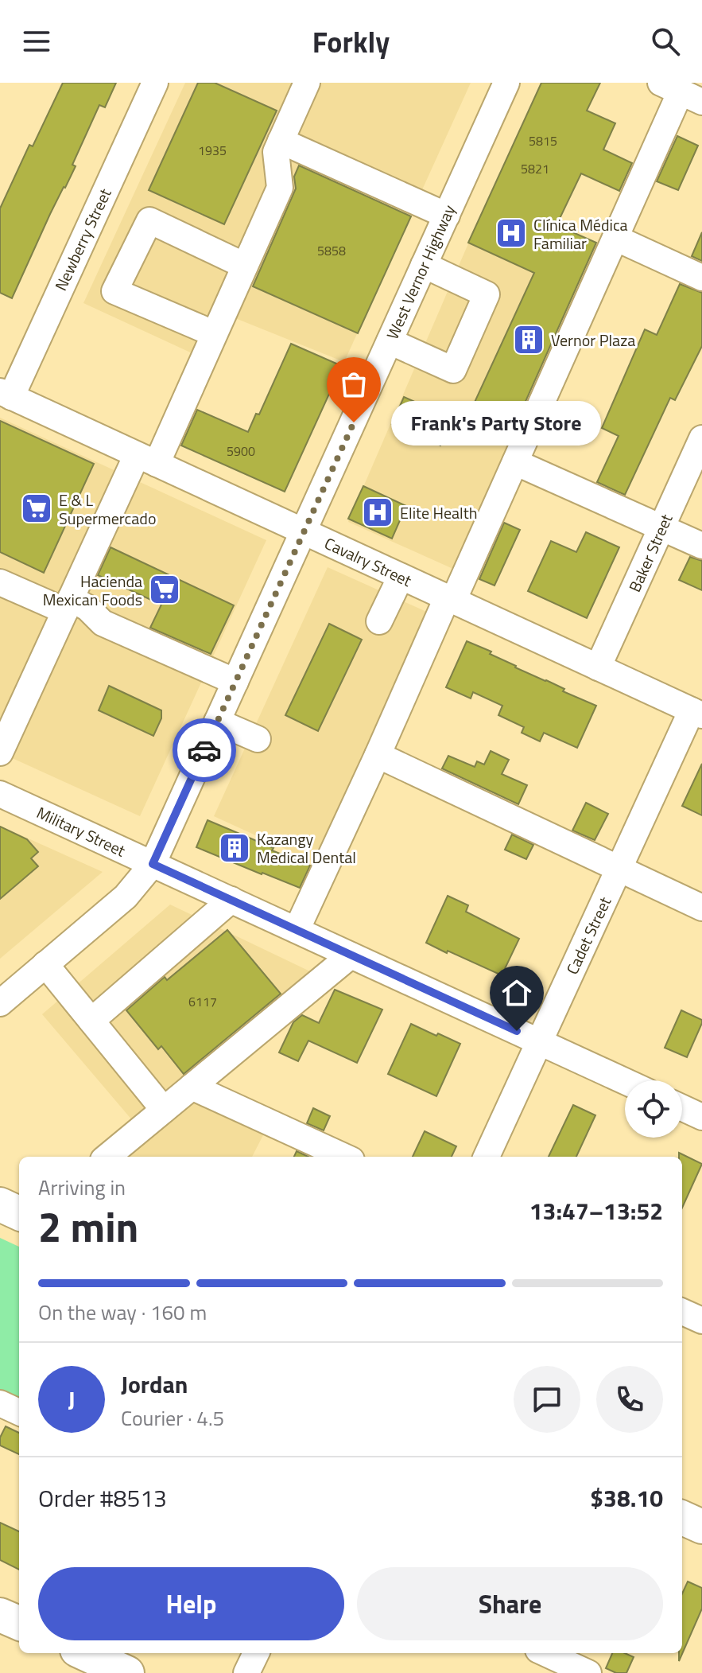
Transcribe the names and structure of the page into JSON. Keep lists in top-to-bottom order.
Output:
{
  "streets": {
    "street": [
      "Newberry Street",
      "West Vernor Highway",
      "Baker Street",
      "Cavalry Street",
      "Military Street",
      "Cadet Street"
    ]
  },
  "crossings": [
    ["Newberry Street", "Cavalry Street"],
    ["West Vernor Highway", "Cavalry Street"],
    ["West Vernor Highway", "Military Street"],
    ["Baker Street", "Cavalry Street"],
    ["Cavalry Street", "Cadet Street"],
    ["Military Street", "Cadet Street"]
  ],
  "places": {
    "hospital": ["Clínica Médica Familiar", "Elite Health"],
    "building": ["Vernor Plaza", "Kazangy Medical Dental"],
    "other": ["Frank's Party Store"],
    "supermarket": ["E & L Supermercado", "Hacienda Mexican Foods"]
  },
  "house_numbers": [
    "5815",
    "1935",
    "5821",
    "5858",
    "5900",
    "6117"
  ],
  "page": {
    "header": "Forkly",
    "bubble": "Frank's Party Store",
    "heading": ["2 min", "Arriving in", "13:47–13:52"],
    "panel": [
      "Jordan",
      "Courier · 4.5",
      "Order #8513",
      "$38.10"
    ],
    "bar": "On the way · 160 m",
    "round": "J",
    "buttons": ["Help", "Share"]
  }
}
